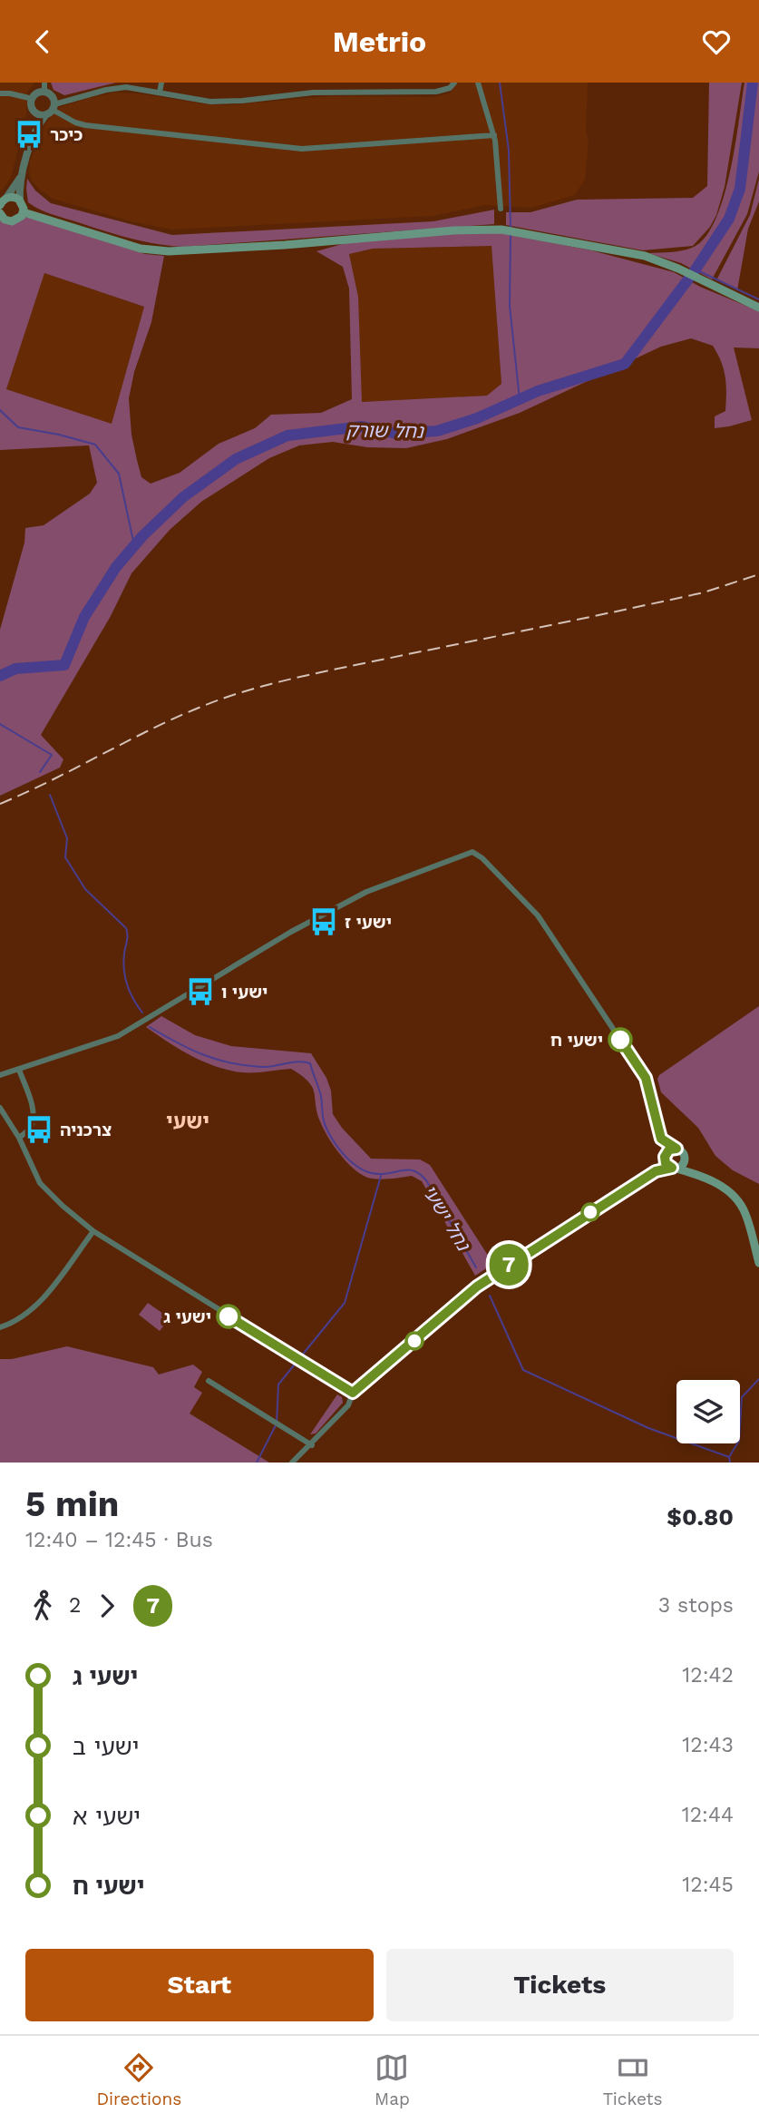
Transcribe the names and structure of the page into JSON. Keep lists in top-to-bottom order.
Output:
{
  "districts": ["ישעי"],
  "water": ["נחל שורק", "נחל ישעי"],
  "places": {
    "bus stop": [
      "כיכר",
      "ישעי ז",
      "ישעי ו",
      "צרכניה"
    ],
    "other": ["ישעי ח", "ישעי ג"]
  },
  "lines": ["bus line 7"],
  "page": {
    "header": "Metrio",
    "on_map": "7",
    "heading": ["5 min", "12:40 – 12:45 · Bus", "$0.80"],
    "legs": ["2", "7", "3 stops"],
    "list": [
      {
        "name": "ישעי ג",
        "value": "12:42"
      },
      {
        "name": "ישעי ב",
        "value": "12:43"
      },
      {
        "name": "ישעי א",
        "value": "12:44"
      },
      {
        "name": "ישעי ח",
        "value": "12:45"
      }
    ],
    "buttons": ["Start", "Tickets"],
    "tabs": ["Directions", "Map", "Tickets"]
  }
}
